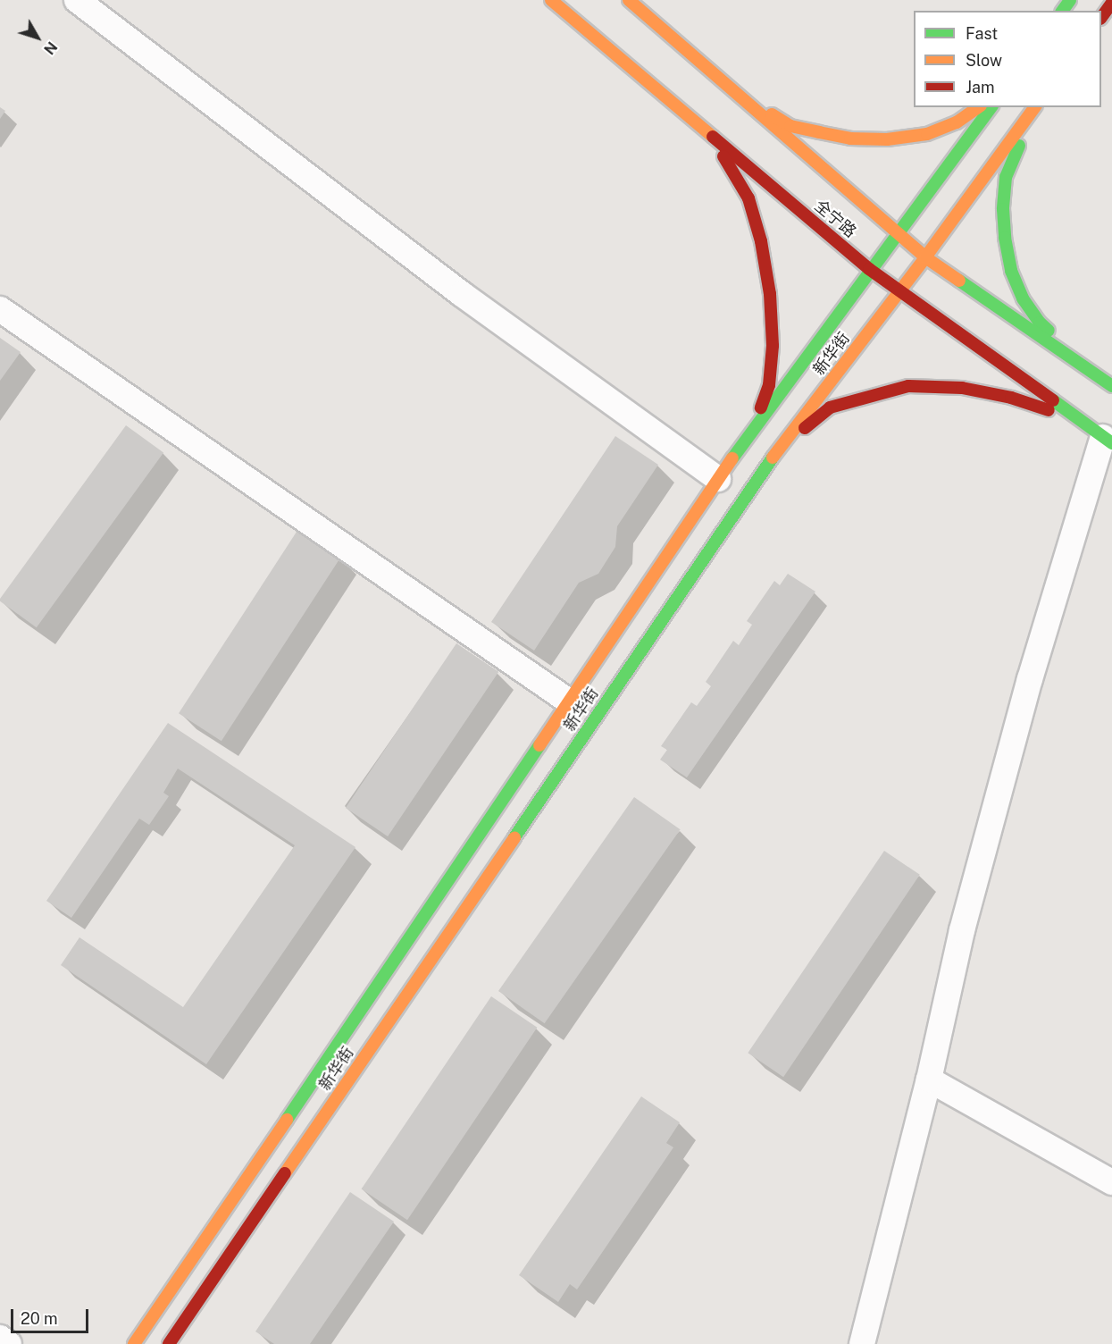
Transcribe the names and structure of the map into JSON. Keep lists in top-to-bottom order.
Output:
{
  "streets": {
    "main road": ["全宁路", "新华街"]
  },
  "crossings": [
    ["全宁路", "新华街"]
  ],
  "legend": ["Fast", "Slow", "Jam"],
  "scale_bar": "20 m",
  "north": "bottom right"
}
